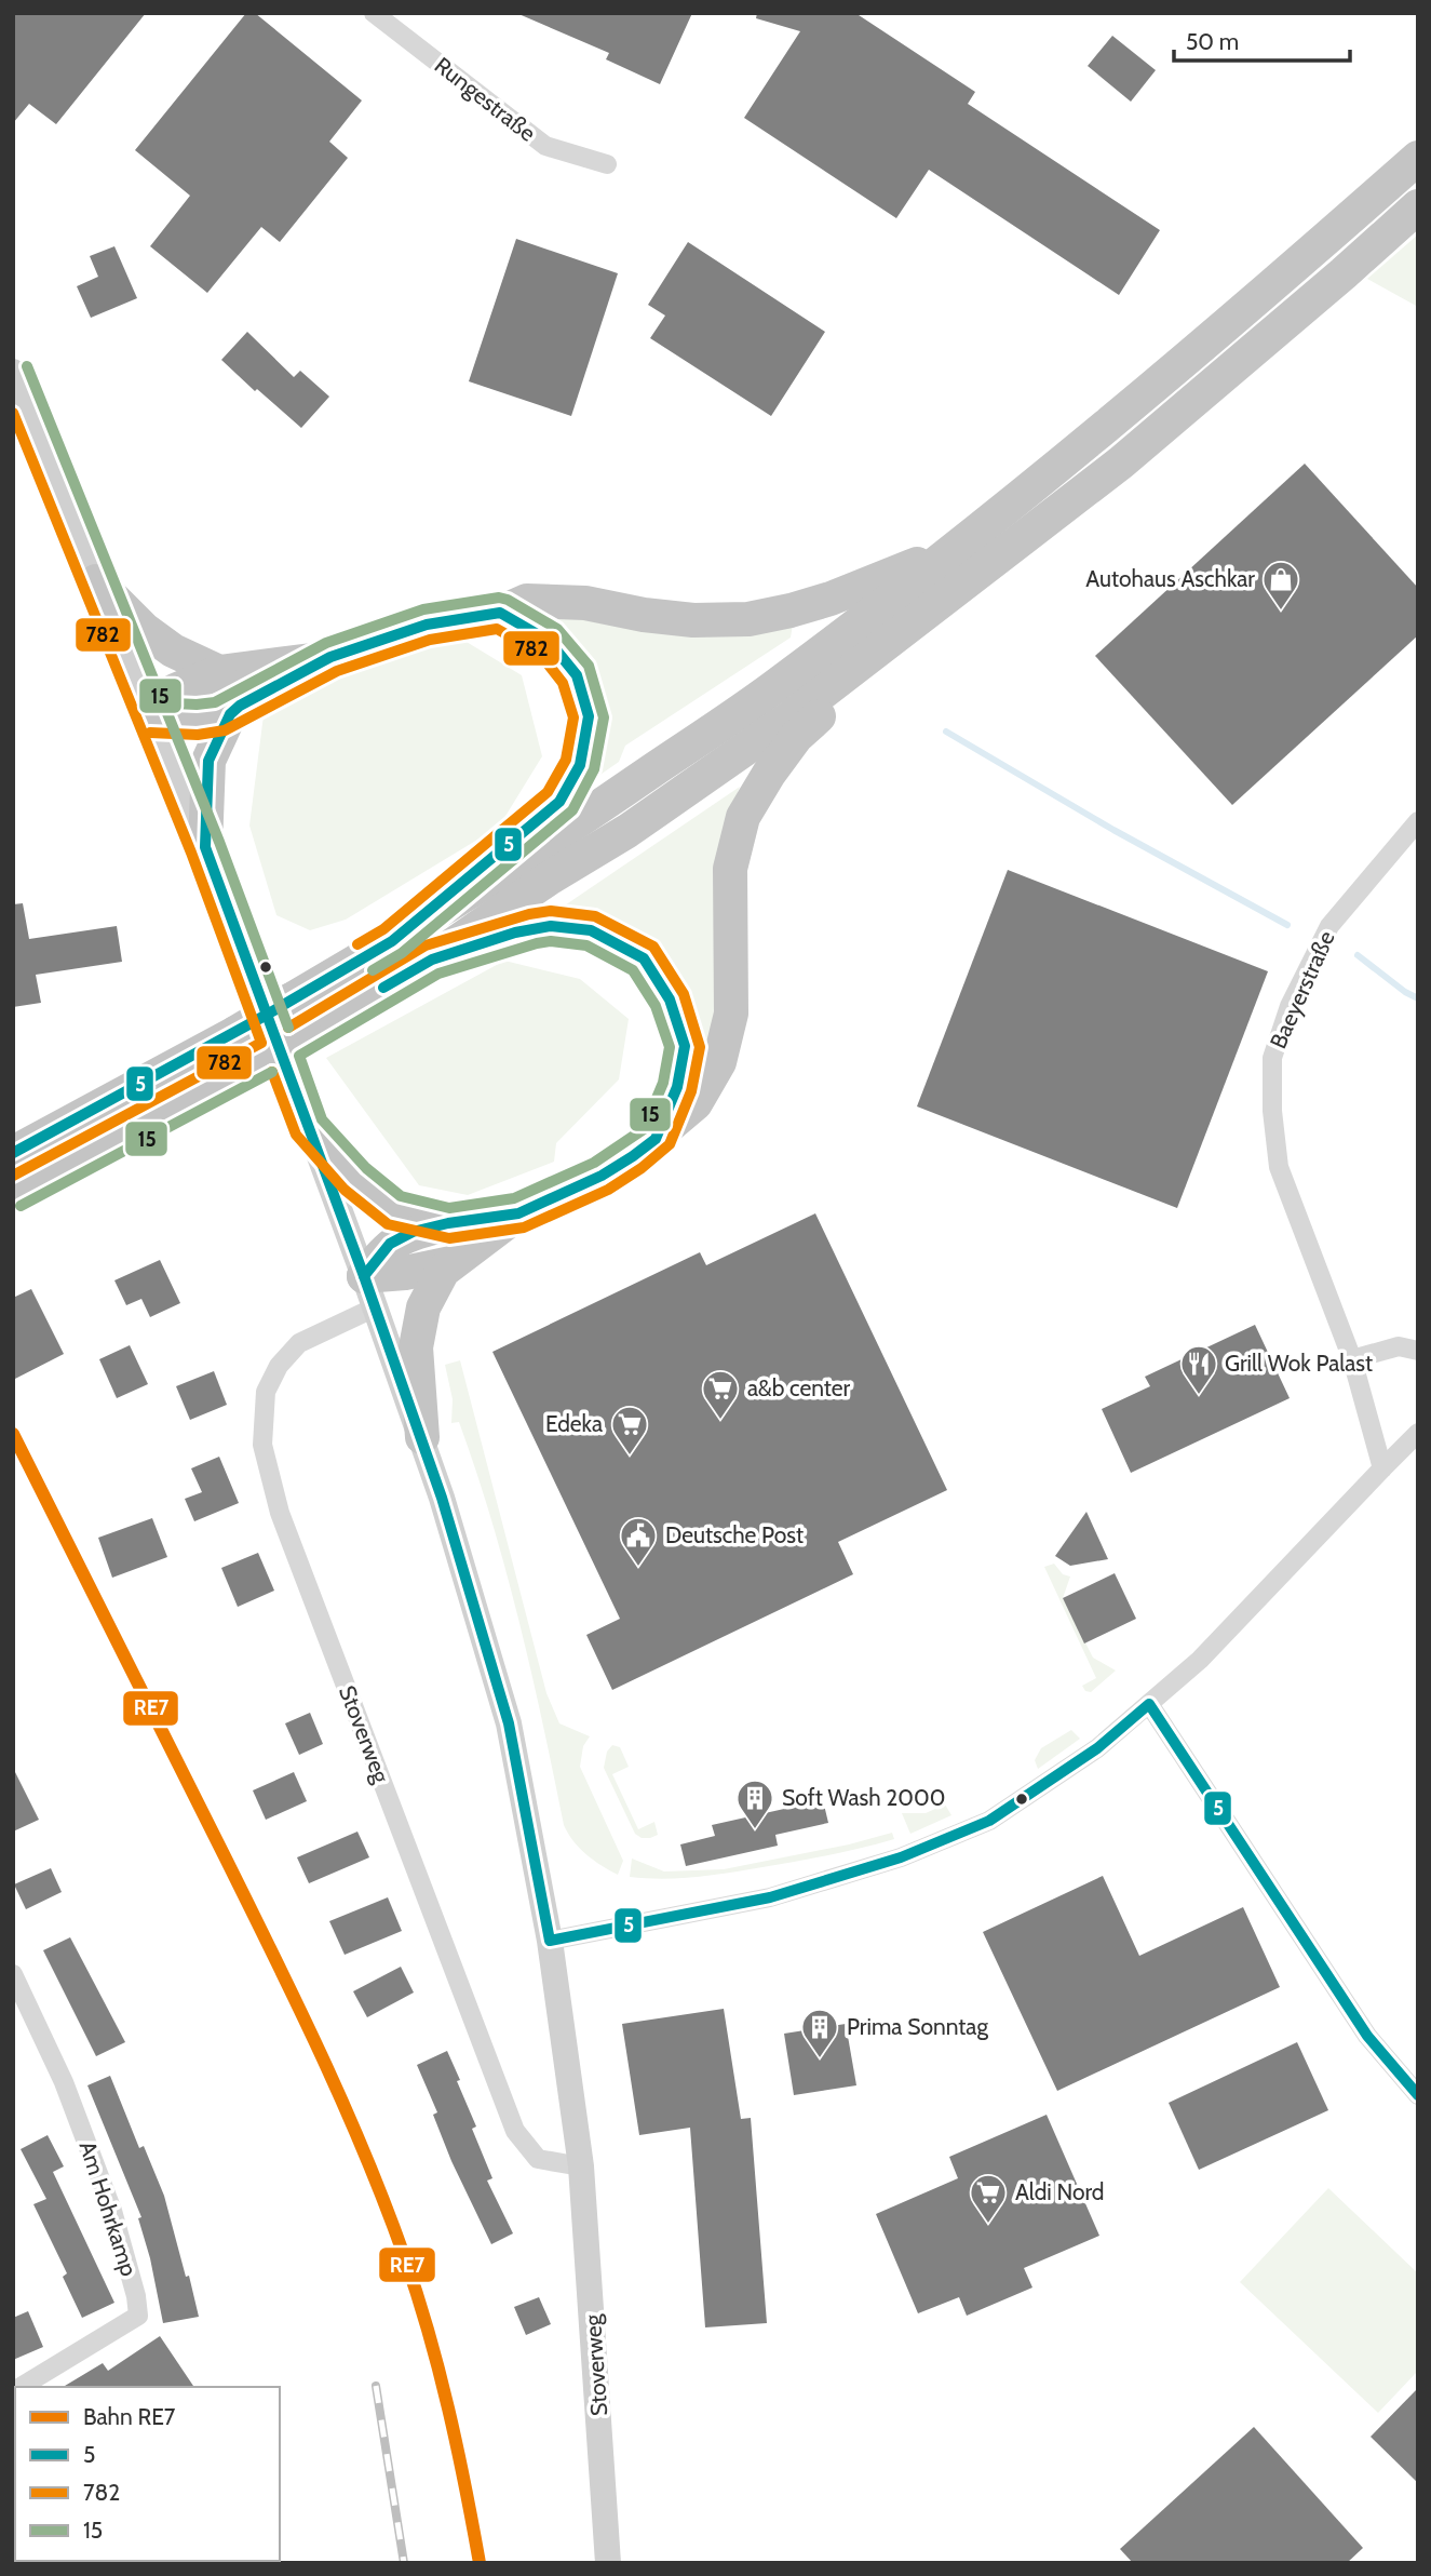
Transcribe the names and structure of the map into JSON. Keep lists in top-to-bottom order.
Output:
{
  "streets": {
    "street": [
      "Rungestraße",
      "Baeyerstraße",
      "Stoverweg",
      "Am Hohrkamp"
    ]
  },
  "places": {
    "shop": ["Autohaus Aschkar"],
    "restaurant": ["Grill Wok Palast"],
    "supermarket": ["a&b center", "Edeka", "Aldi Nord"],
    "public building": ["Deutsche Post"],
    "building": ["Soft Wash 2000", "Prima Sonntag"]
  },
  "lines": [
    "transit line 15",
    "transit line 782",
    "transit line 5",
    "rail line RE7"
  ],
  "legend": [
    "Bahn RE7",
    "5",
    "782",
    "15"
  ],
  "scale_bar": "50 m"
}
